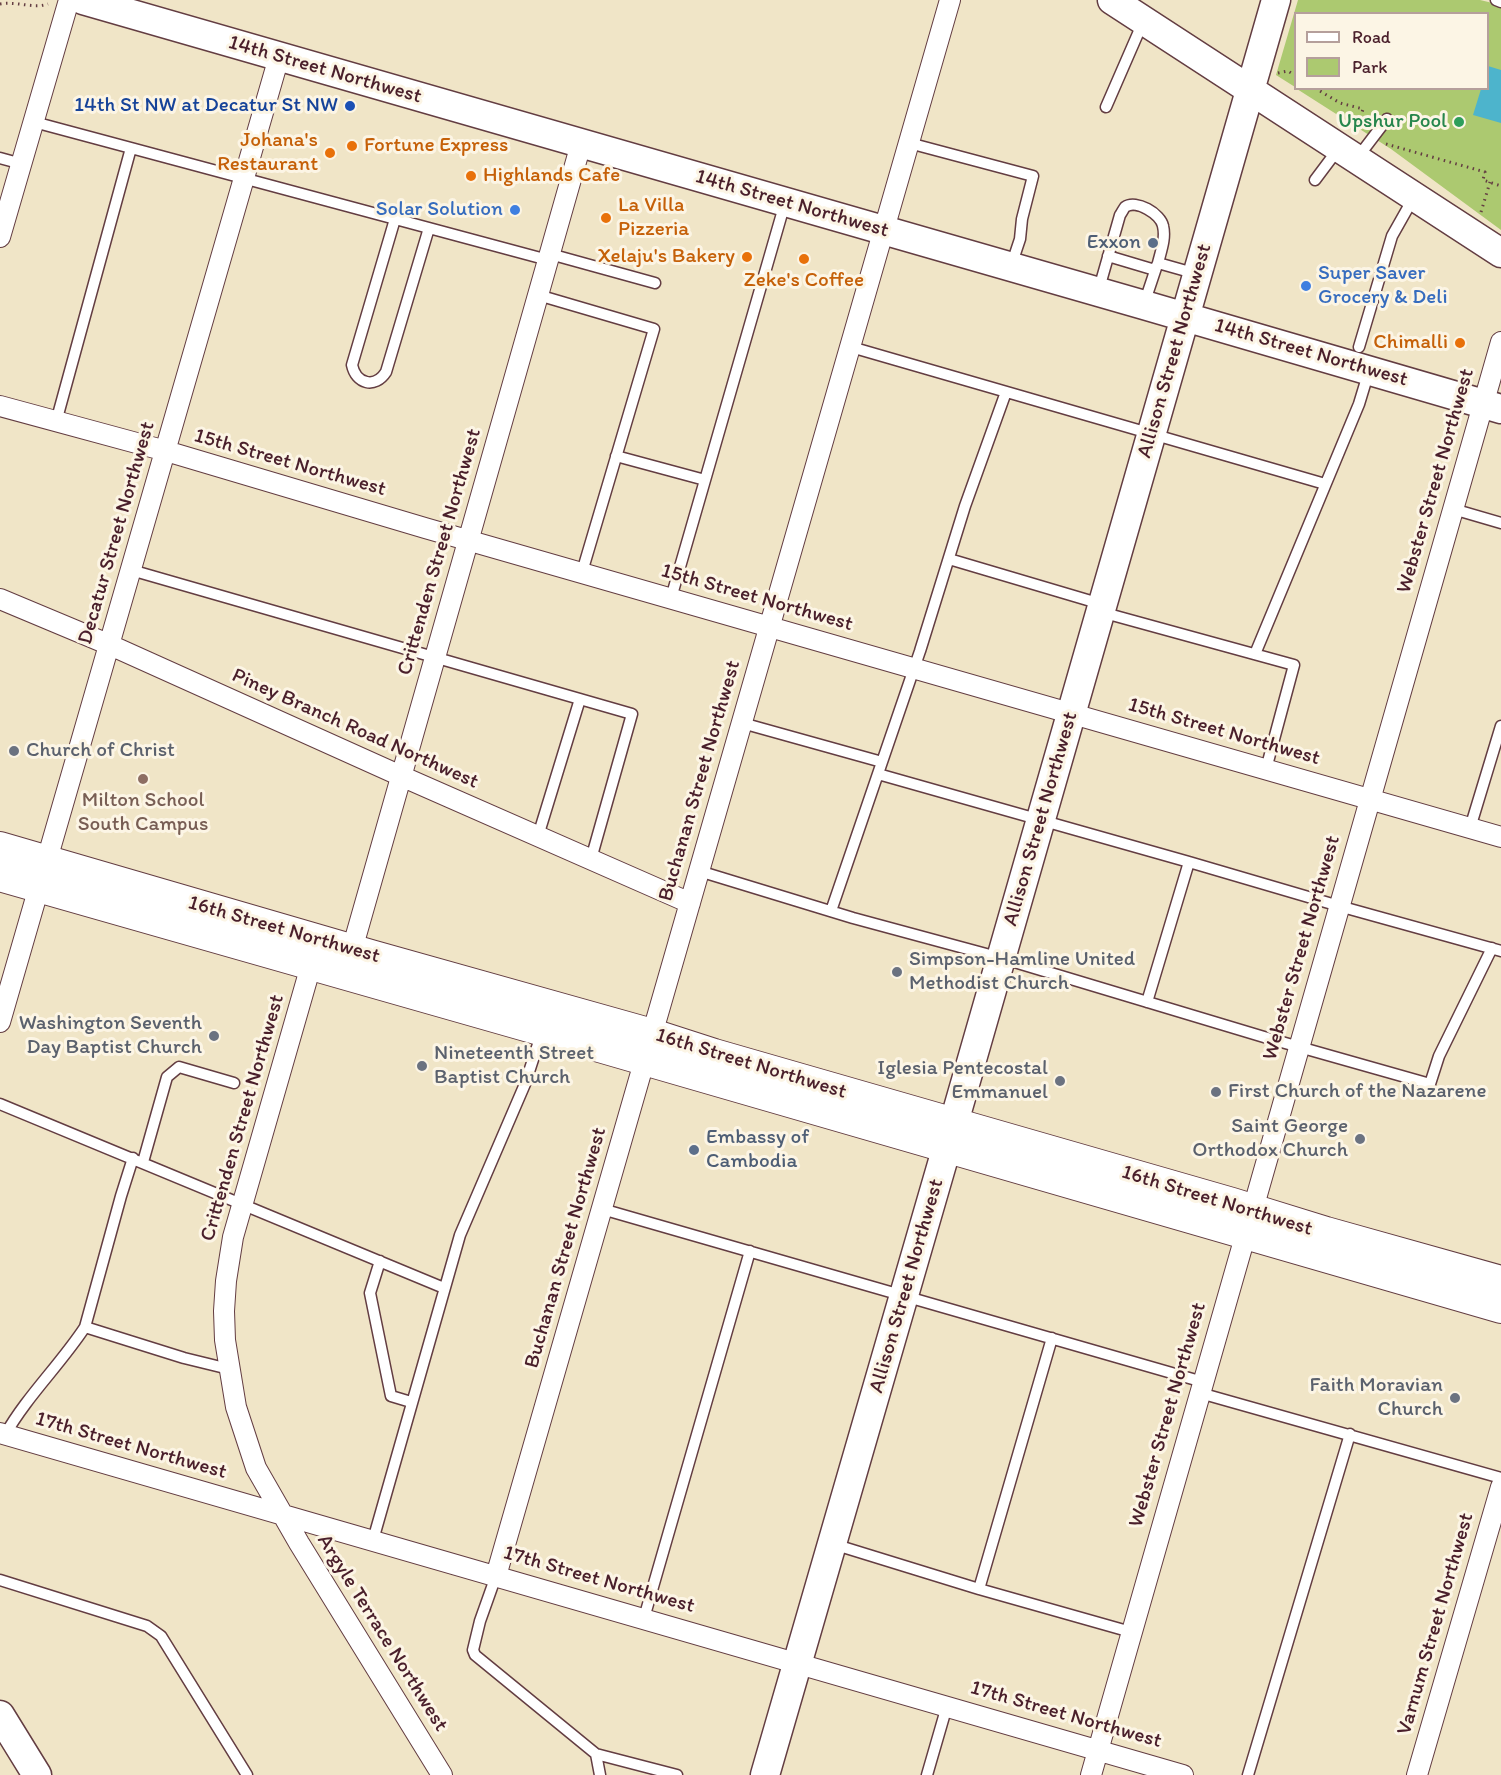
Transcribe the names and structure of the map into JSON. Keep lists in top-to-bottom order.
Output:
{
  "streets": {
    "main road": ["16th Street Northwest"],
    "street": [
      "14th Street Northwest",
      "Allison Street Northwest",
      "15th Street Northwest",
      "Webster Street Northwest",
      "Decatur Street Northwest",
      "Crittenden Street Northwest",
      "Piney Branch Road Northwest",
      "Buchanan Street Northwest",
      "17th Street Northwest",
      "Varnum Street Northwest",
      "Argyle Terrace Northwest"
    ]
  },
  "crossings": [
    ["14th Street Northwest", "Allison Street Northwest"],
    ["14th Street Northwest", "Webster Street Northwest"],
    ["14th Street Northwest", "Decatur Street Northwest"],
    ["14th Street Northwest", "Crittenden Street Northwest"],
    ["14th Street Northwest", "Buchanan Street Northwest"],
    ["Allison Street Northwest", "15th Street Northwest"],
    ["Allison Street Northwest", "16th Street Northwest"],
    ["Allison Street Northwest", "17th Street Northwest"],
    ["15th Street Northwest", "Webster Street Northwest"],
    ["15th Street Northwest", "Decatur Street Northwest"],
    ["15th Street Northwest", "Crittenden Street Northwest"],
    ["15th Street Northwest", "Buchanan Street Northwest"],
    ["Webster Street Northwest", "16th Street Northwest"],
    ["Webster Street Northwest", "17th Street Northwest"],
    ["Decatur Street Northwest", "Piney Branch Road Northwest"],
    ["Decatur Street Northwest", "16th Street Northwest"],
    ["Crittenden Street Northwest", "Piney Branch Road Northwest"],
    ["Crittenden Street Northwest", "16th Street Northwest"],
    ["Crittenden Street Northwest", "17th Street Northwest"],
    ["Crittenden Street Northwest", "Argyle Terrace Northwest"],
    ["Piney Branch Road Northwest", "Buchanan Street Northwest"],
    ["Buchanan Street Northwest", "16th Street Northwest"],
    ["Buchanan Street Northwest", "17th Street Northwest"],
    ["17th Street Northwest", "Argyle Terrace Northwest"]
  ],
  "places": [
    "14th St NW at Decatur St NW",
    "Upshur Pool",
    "Fortune Express",
    "Johana's Restaurant",
    "Highlands Cafe",
    "Solar Solution",
    "La Villa Pizzeria",
    "Exxon",
    "Xelaju's Bakery",
    "Zeke's Coffee",
    "Super Saver Grocery & Deli",
    "Chimalli",
    "Church of Christ",
    "Milton School South Campus",
    "Simpson-Hamline United Methodist Church",
    "Washington Seventh Day Baptist Church",
    "Nineteenth Street Baptist Church",
    "Iglesia Pentecostal Emmanuel",
    "First Church of the Nazarene",
    "Saint George Orthodox Church",
    "Embassy of Cambodia",
    "Faith Moravian Church"
  ],
  "legend": ["Road", "Park"]
}
